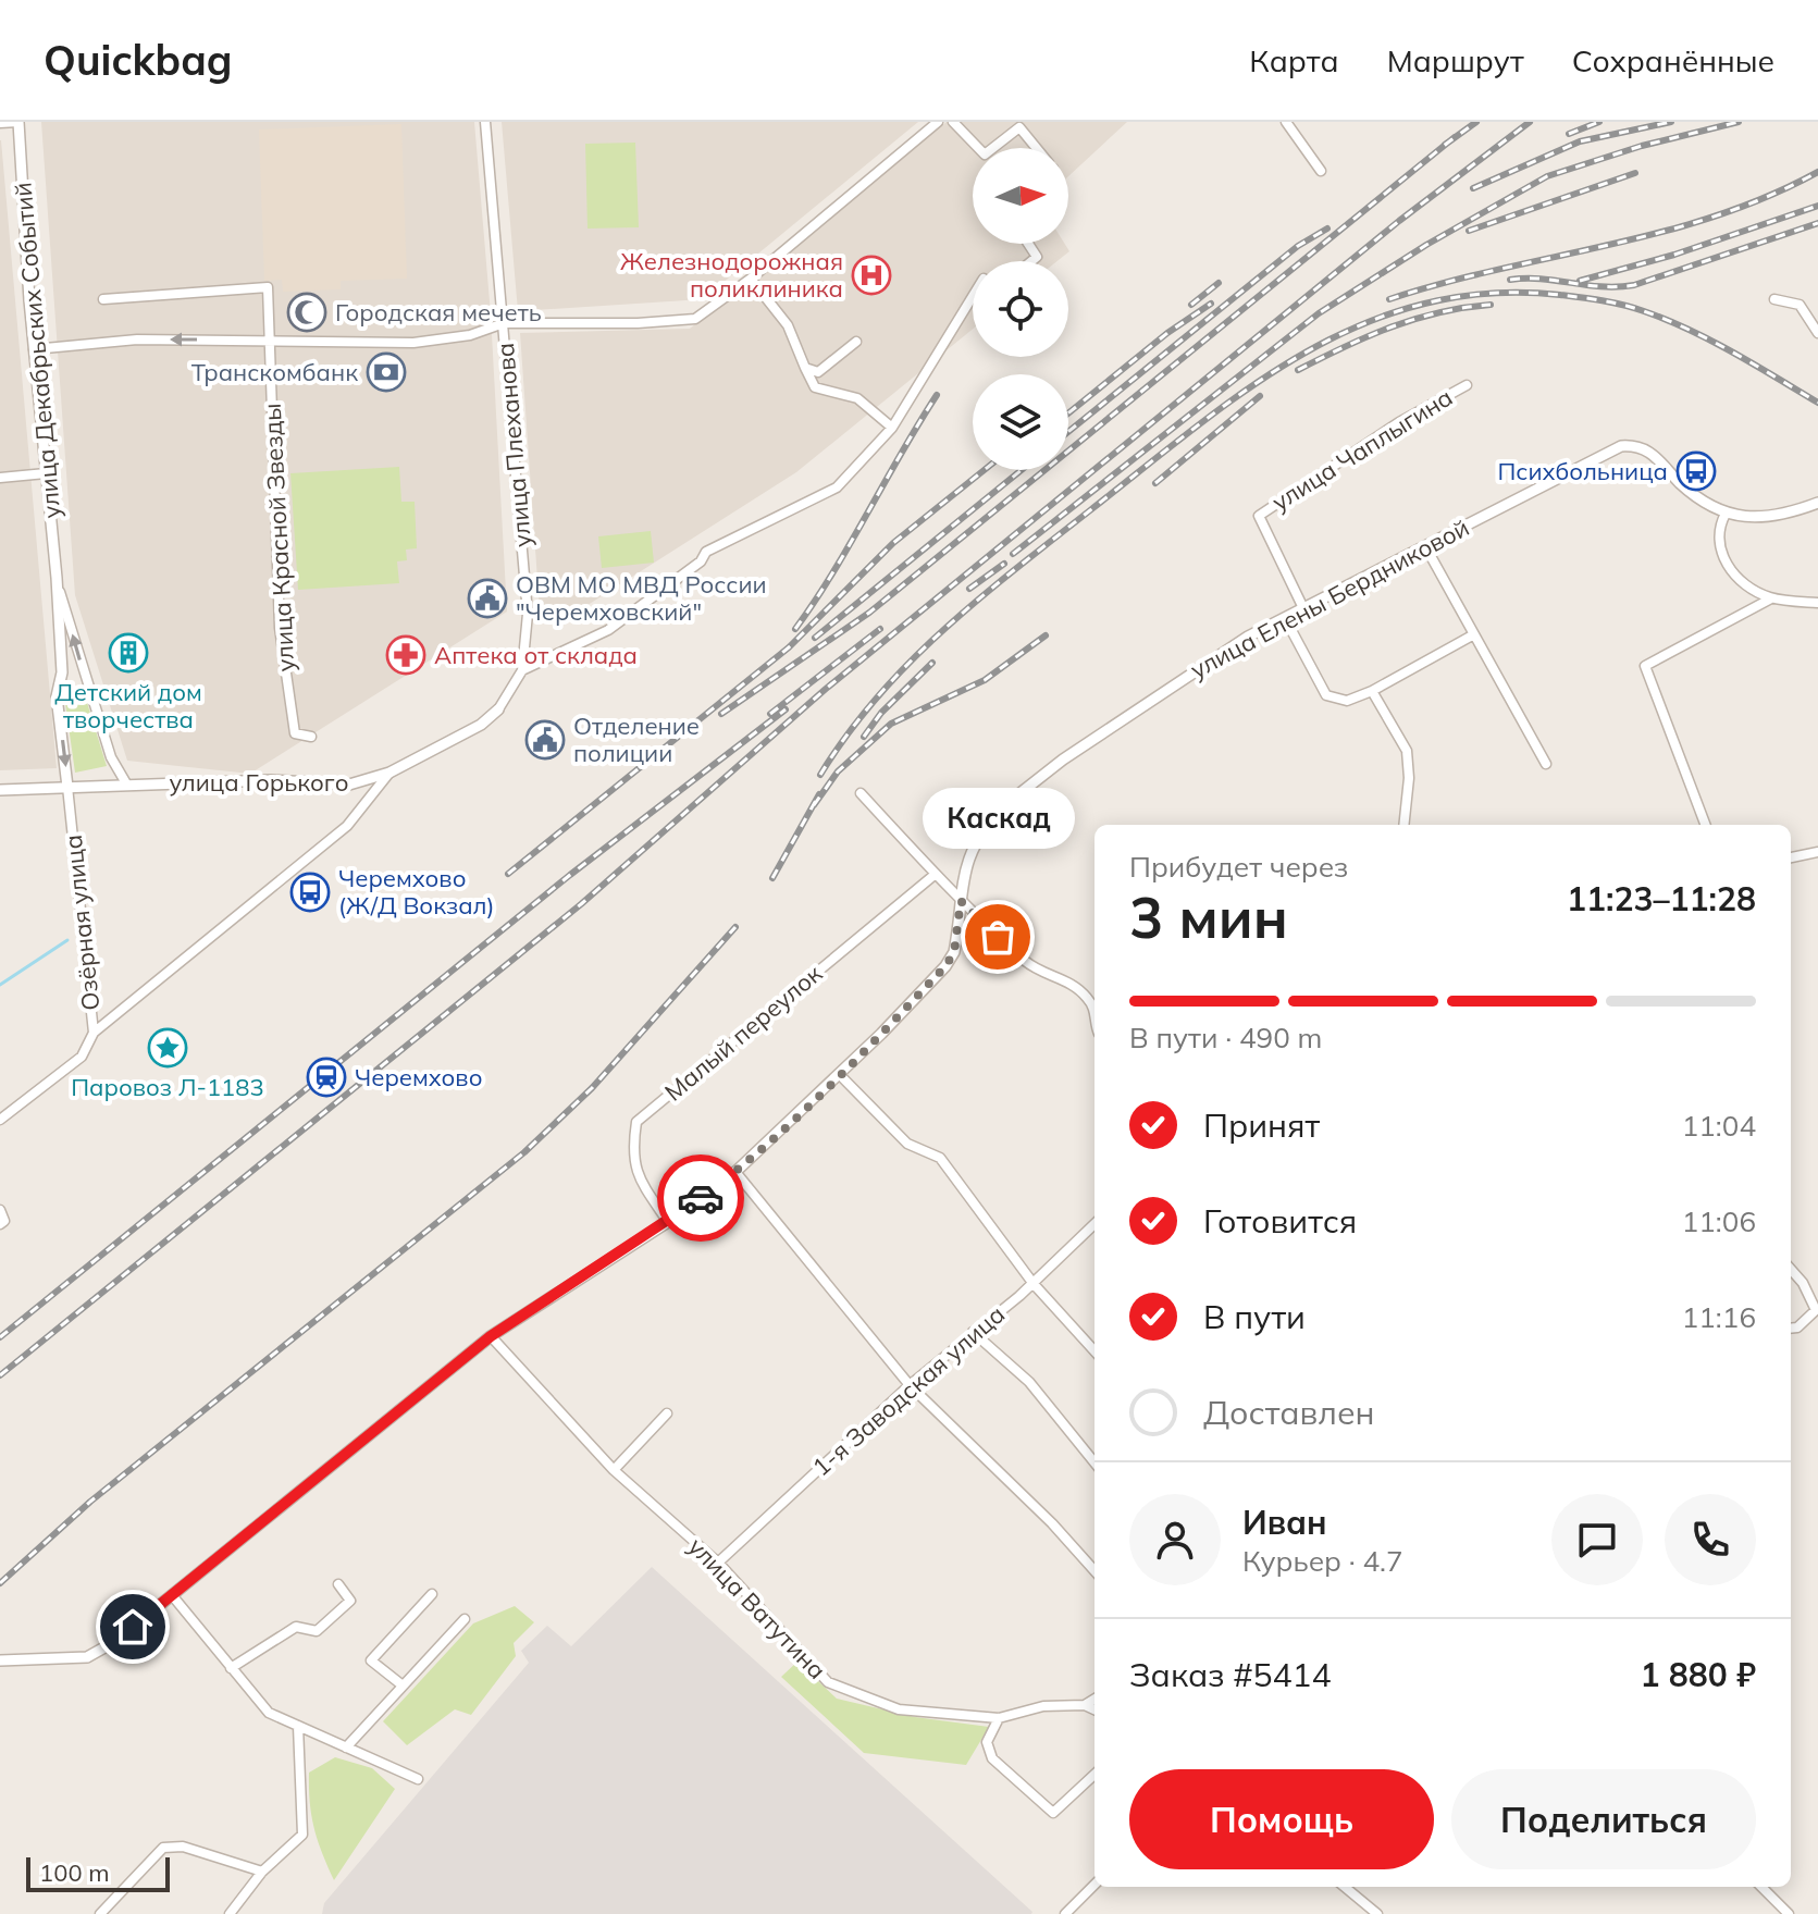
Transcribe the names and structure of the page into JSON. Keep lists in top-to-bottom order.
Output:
{
  "streets": {
    "street": [
      "улица Декабрьских Событий",
      "улица Плеханова",
      "улица Чаплыгина",
      "улица Красной Звезды",
      "улица Елены Бердниковой",
      "улица Горького",
      "Озёрная улица",
      "Малый переулок",
      "1-я Заводская улица",
      "улица Ватутина"
    ]
  },
  "crossings": [
    ["улица Декабрьских Событий", "улица Горького"],
    ["улица Декабрьских Событий", "Озёрная улица"],
    ["улица Плеханова", "улица Горького"],
    ["улица Чаплыгина", "улица Елены Бердниковой"],
    ["улица Елены Бердниковой", "Малый переулок"],
    ["улица Елены Бердниковой", "улица Ватутина"],
    ["улица Горького", "Озёрная улица"],
    ["1-я Заводская улица", "улица Ватутина"]
  ],
  "places": {
    "hospital": ["Железнодорожная поликлиника"],
    "mosque": ["Городская мечеть"],
    "bank": ["Транскомбанк"],
    "bus stop": ["Психбольница", "Черемхово (Ж/Д Вокзал)"],
    "public building": ["ОВМ МО МВД России \"Черемховский\"", "Отделение полиции"],
    "building": ["Детский дом творчества"],
    "pharmacy": ["Аптека от склада"],
    "other": ["Каскад"],
    "place": ["Паровоз Л-1183"],
    "station": ["Черемхово"]
  },
  "scale_bar": "100 m",
  "north": "right",
  "page": {
    "header": "Quickbag",
    "nav": ["Карта", "Маршрут", "Сохранённые"],
    "bubble": "Каскад",
    "heading": ["3 мин", "Прибудет через", "11:23–11:28"],
    "panel": [
      "Иван",
      "Курьер · 4.7",
      "Заказ #5414",
      "1 880 ₽"
    ],
    "bar": "В пути · 490 m",
    "list": [
      ["Принят", "11:04"],
      ["Готовится", "11:06"],
      ["В пути", "11:16"],
      "Доставлен"
    ],
    "buttons": ["Помощь", "Поделиться"],
    "scale": "100 m"
  }
}
